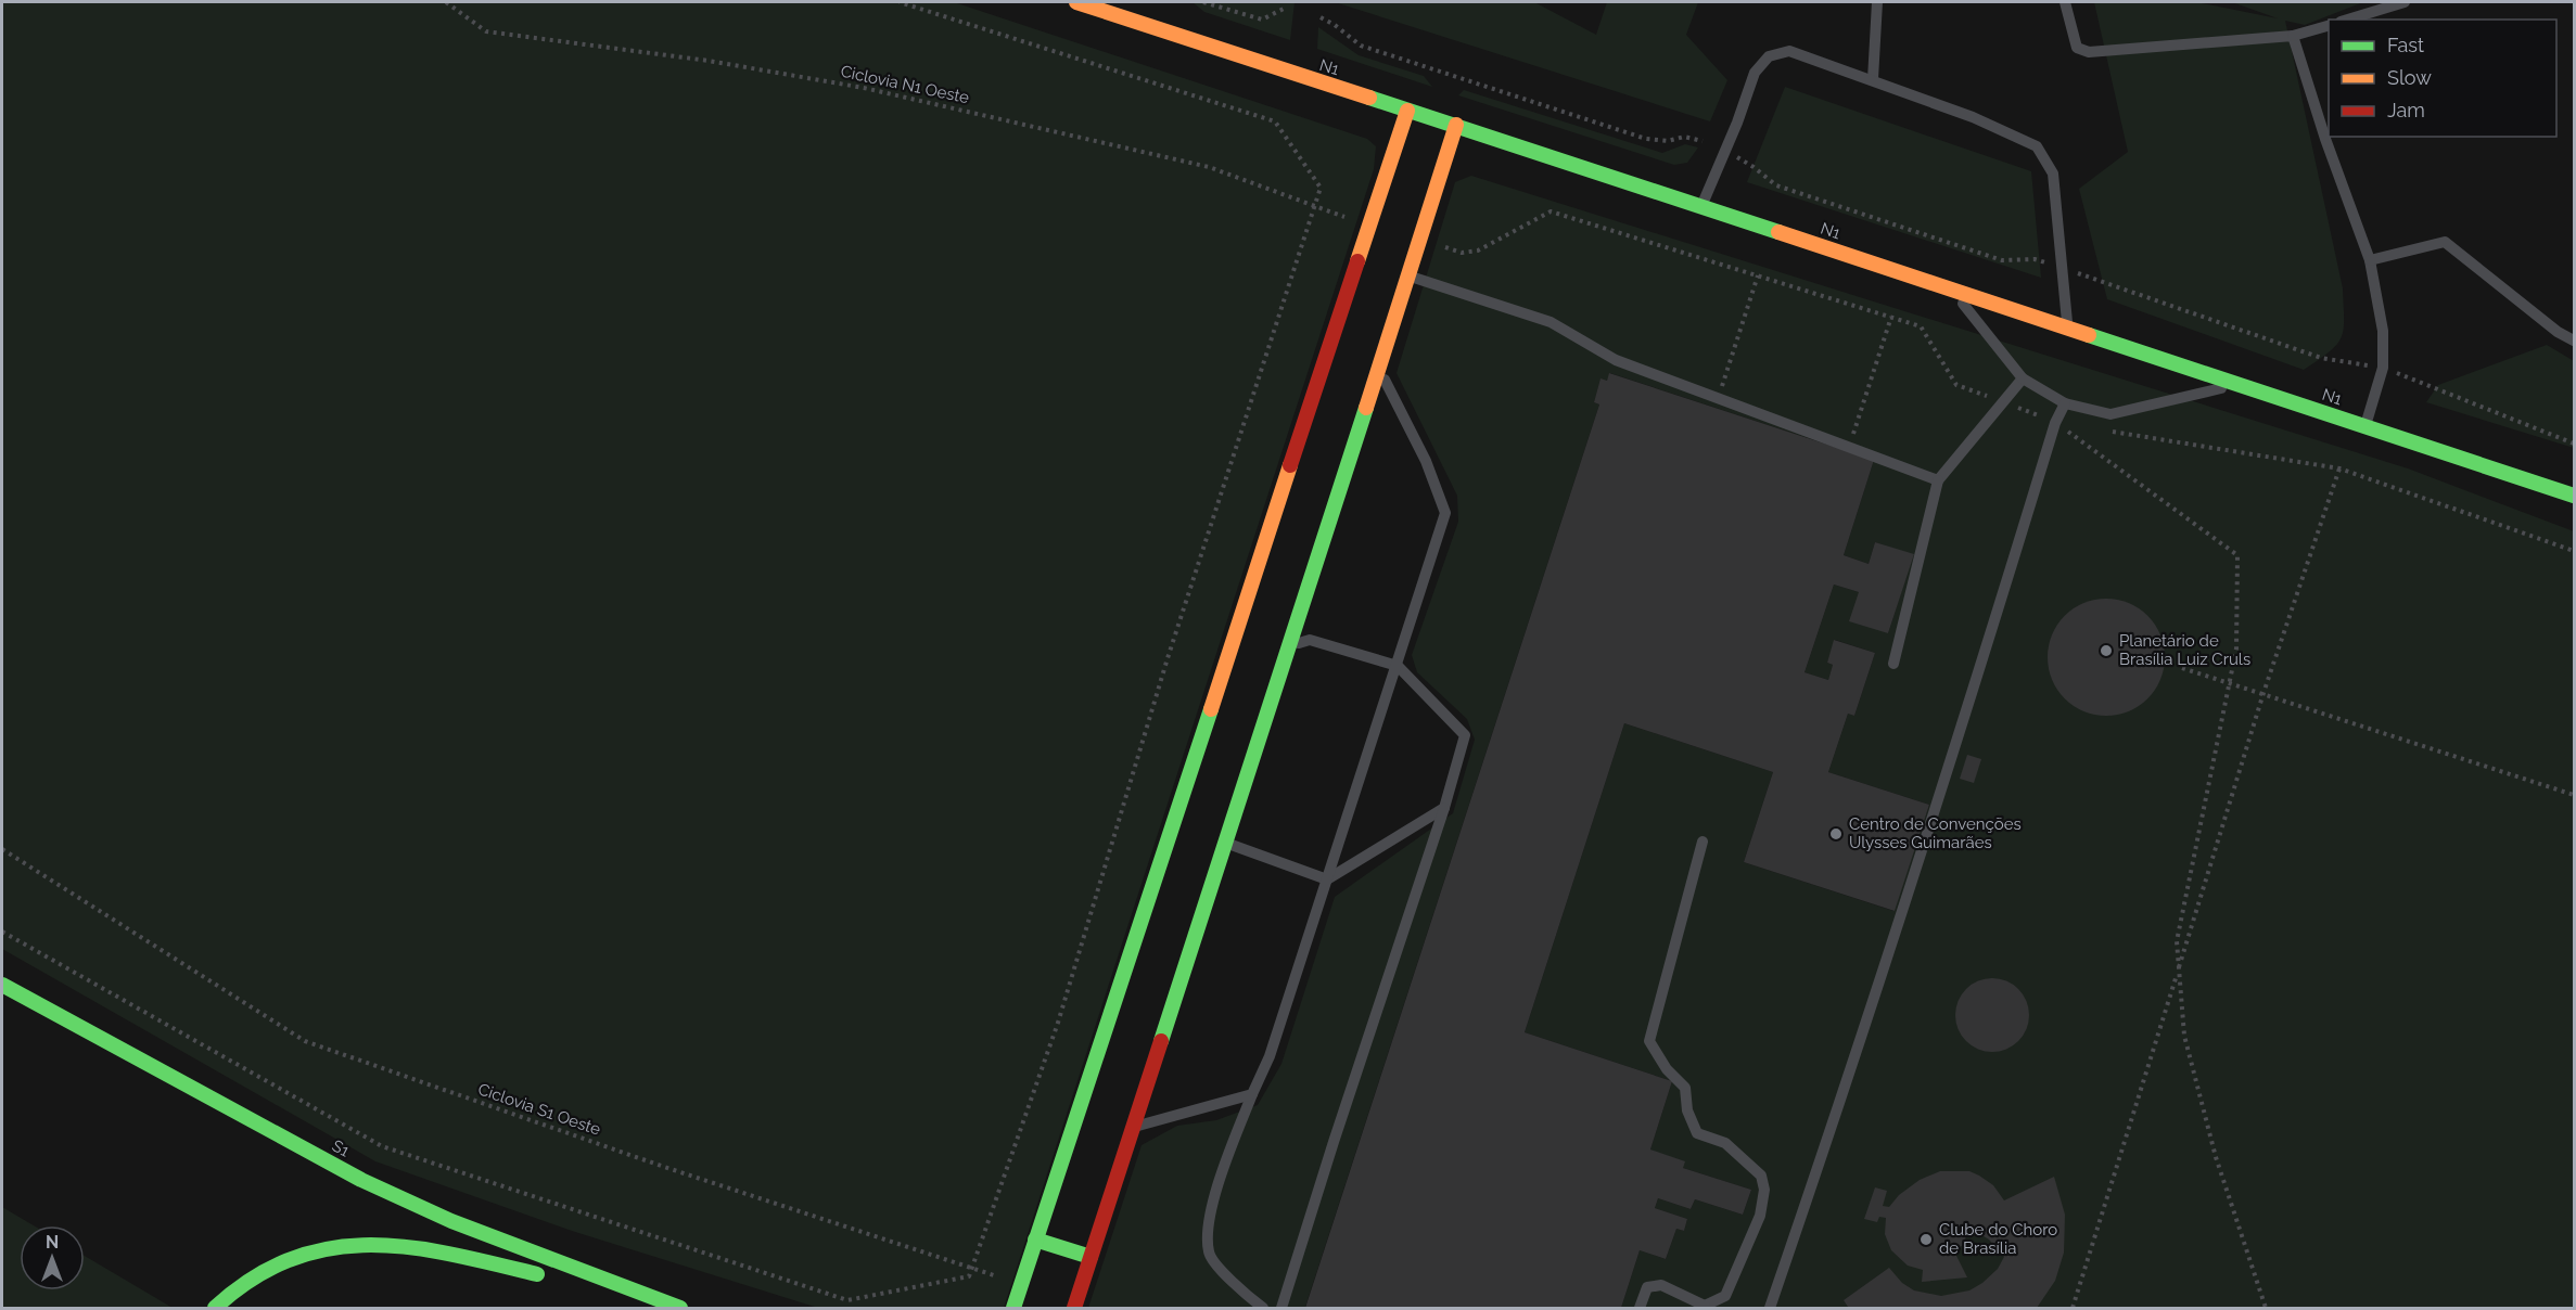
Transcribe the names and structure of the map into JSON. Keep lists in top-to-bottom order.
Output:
{
  "streets": {
    "highway": ["N1", "S1"],
    "path": ["Ciclovia N1 Oeste", "Ciclovia S1 Oeste"]
  },
  "places": ["Planetário de Brasília Luiz Cruls", "Centro de Convenções Ulysses Guimarães", "Clube do Choro de Brasília"],
  "legend": ["Fast", "Slow", "Jam"],
  "north": "top"
}
